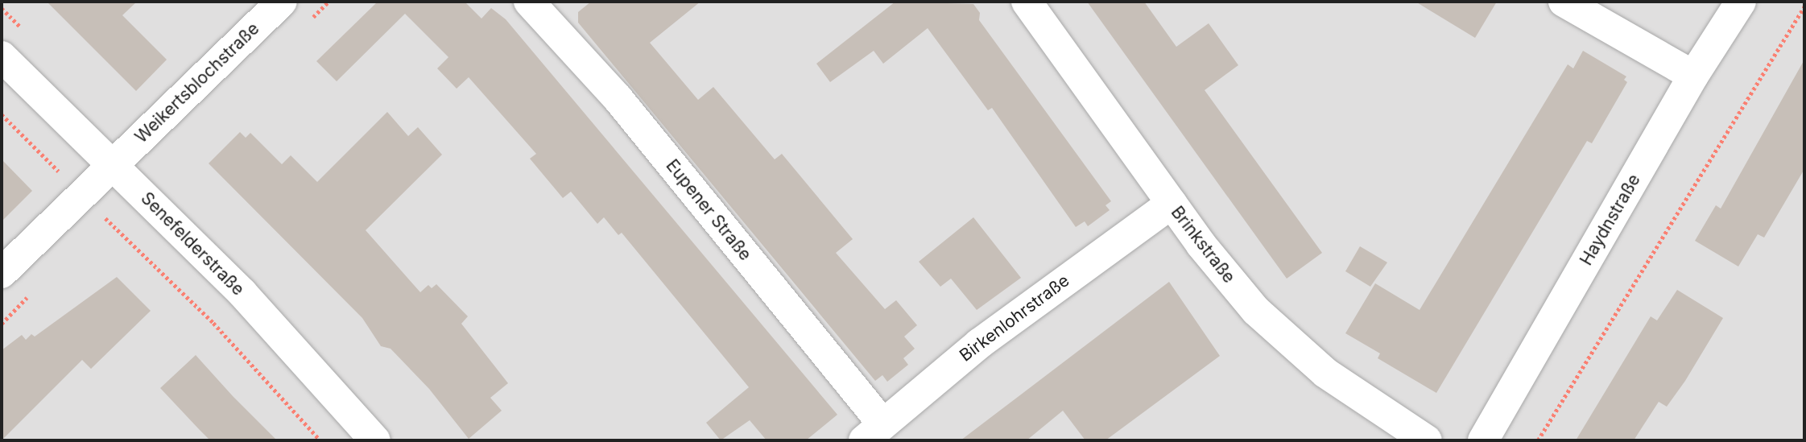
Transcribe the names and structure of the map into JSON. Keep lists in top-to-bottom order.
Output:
{
  "streets": {
    "street": [
      "Weikertsblochstraße",
      "Eupener Straße",
      "Haydnstraße",
      "Senefelderstraße",
      "Brinkstraße",
      "Birkenlohrstraße"
    ]
  },
  "crossings": [
    ["Weikertsblochstraße", "Senefelderstraße"],
    ["Eupener Straße", "Birkenlohrstraße"],
    ["Brinkstraße", "Birkenlohrstraße"]
  ]
}
